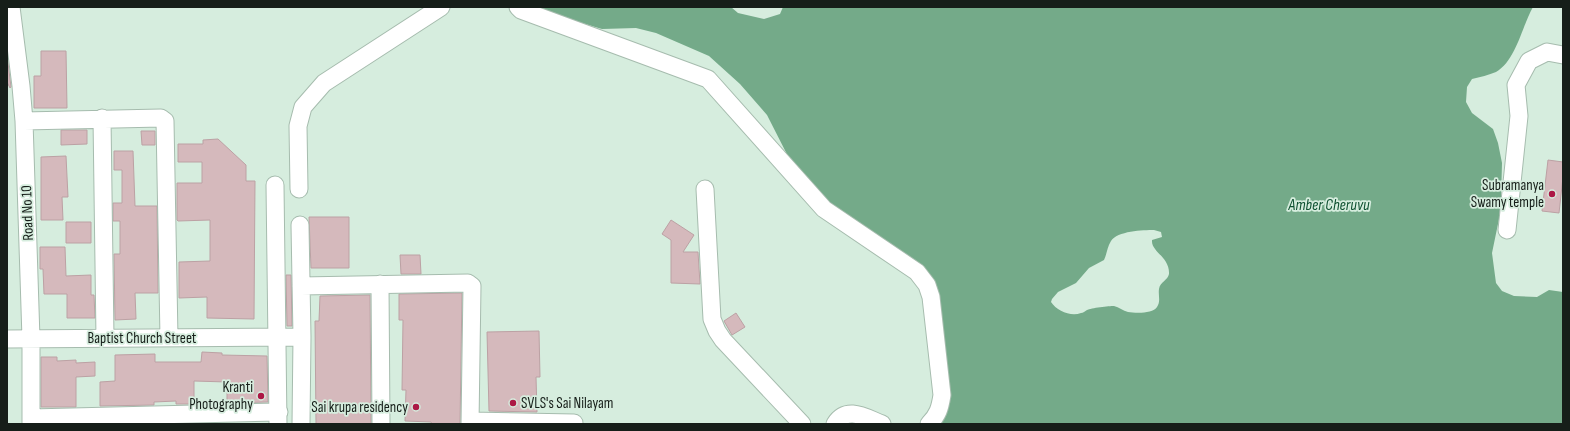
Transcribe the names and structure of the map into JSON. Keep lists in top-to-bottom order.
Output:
{
  "streets": {
    "street": ["Road No 10", "Baptist Church Street"]
  },
  "crossings": [
    ["Road No 10", "Baptist Church Street"]
  ],
  "water": ["Amber Cheruvu"],
  "places": [
    "Subramanya Swamy temple",
    "Kranti Photography",
    "SVLS's Sai Nilayam",
    "Sai krupa residency"
  ]
}
